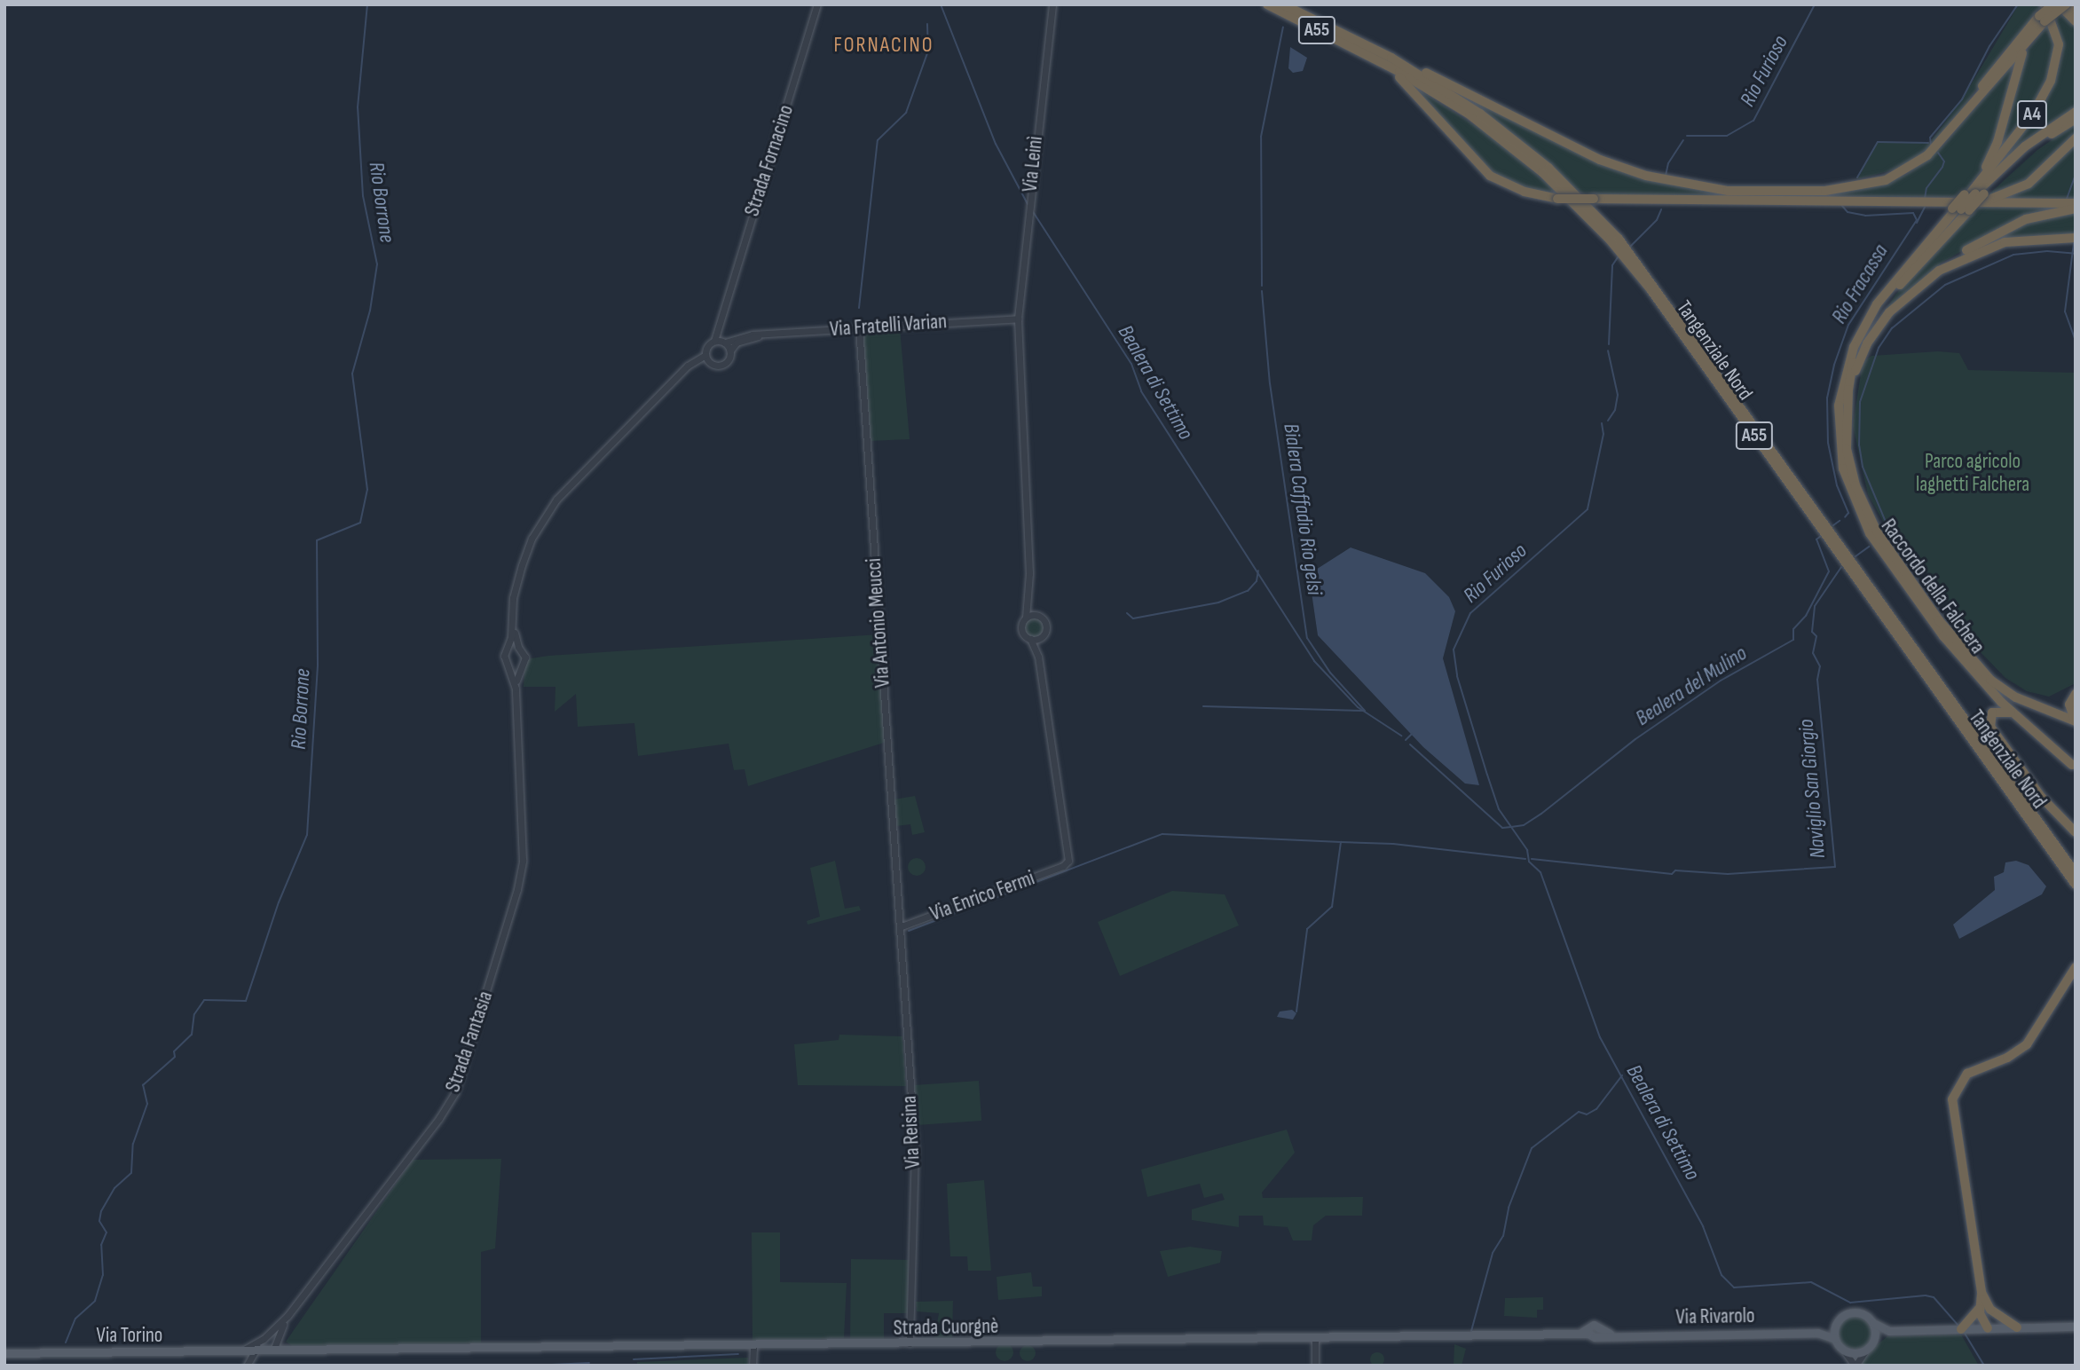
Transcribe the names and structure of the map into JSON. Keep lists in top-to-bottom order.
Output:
{
  "streets": {
    "highway": [
      "A55",
      "A4",
      "Tangenziale Nord",
      "Raccordo della Falchera"
    ],
    "main road": ["Via Rivarolo", "Strada Cuorgnè", "Via Torino"],
    "street": [
      "Strada Fornacino",
      "Via Leinì",
      "Via Fratelli Varian",
      "Via Antonio Meucci",
      "Via Enrico Fermi",
      "Strada Fantasia",
      "Via Reisina"
    ]
  },
  "crossings": [
    ["A55", "Tangenziale Nord"],
    ["A4", "Raccordo della Falchera"],
    ["Strada Fornacino", "Via Fratelli Varian"],
    ["Via Leinì", "Via Fratelli Varian"],
    ["Via Fratelli Varian", "Via Antonio Meucci"],
    ["Via Antonio Meucci", "Via Enrico Fermi"],
    ["Via Antonio Meucci", "Via Reisina"],
    ["Via Enrico Fermi", "Via Reisina"],
    ["Strada Fantasia", "Strada Cuorgnè"],
    ["Strada Fantasia", "Via Torino"],
    ["Via Reisina", "Strada Cuorgnè"],
    ["Via Rivarolo", "Strada Cuorgnè"],
    ["Strada Cuorgnè", "Via Torino"]
  ],
  "districts": ["FORNACINO"],
  "water": [
    "Rio Furioso",
    "Rio Borrone",
    "Rio Fracassa",
    "Bealera di Settimo",
    "Bialera Caffadio Rio gelsi",
    "Bealera del Mulino",
    "Naviglio San Giorgio"
  ],
  "parks": ["Parco agricolo laghetti Falchera"]
}
